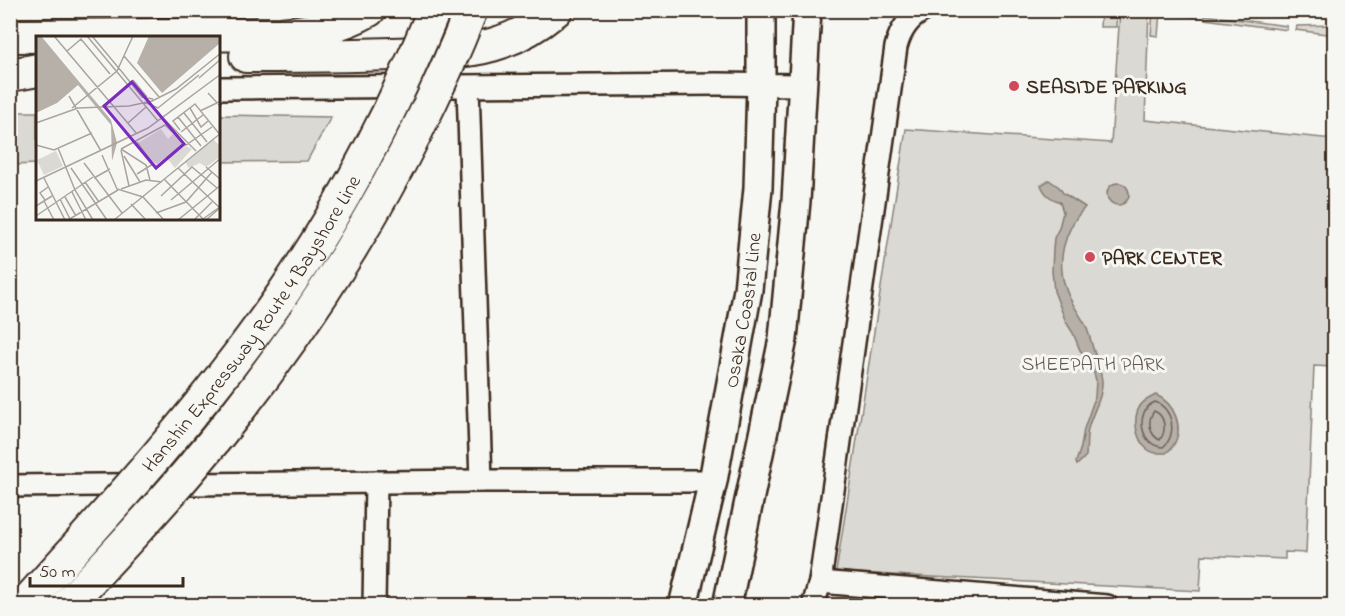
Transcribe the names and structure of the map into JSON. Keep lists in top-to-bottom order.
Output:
{
  "streets": {
    "highway": ["Hanshin Expressway Route 4 Bayshore Line"],
    "main road": ["Osaka Coastal Line"]
  },
  "parks": ["SHEEPATH PARK"],
  "places": ["SEASIDE PARKING", "PARK CENTER"],
  "scale_bar": "50 m"
}
